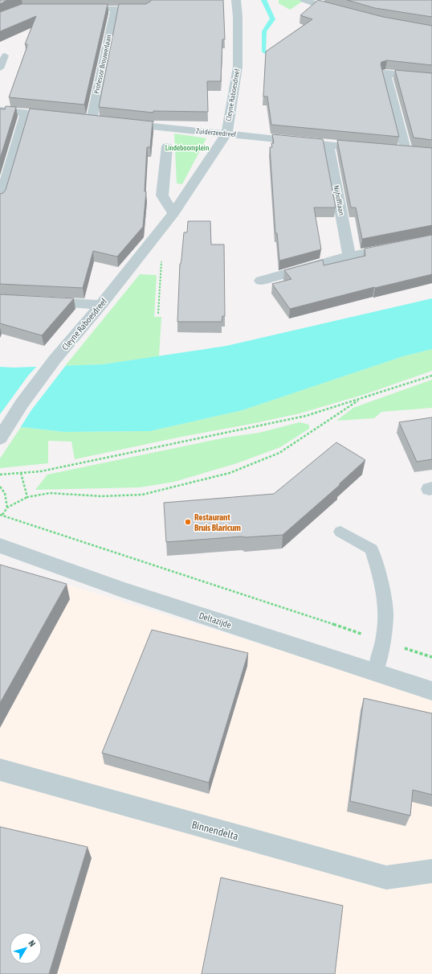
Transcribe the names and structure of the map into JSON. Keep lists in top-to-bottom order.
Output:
{
  "streets": {
    "street": [
      "Professor Brouwerlaan",
      "Cleyne Raboesdreef",
      "Zuiderzeedreef",
      "Nijhofflaan",
      "Deltazijde",
      "Binnendelta"
    ]
  },
  "crossings": [
    ["Cleyne Raboesdreef", "Zuiderzeedreef"],
    ["Zuiderzeedreef", "Nijhofflaan"]
  ],
  "parks": ["Lindeboomplein"],
  "places": ["Restaurant Bruis Blaricum"],
  "north": "top right"
}
